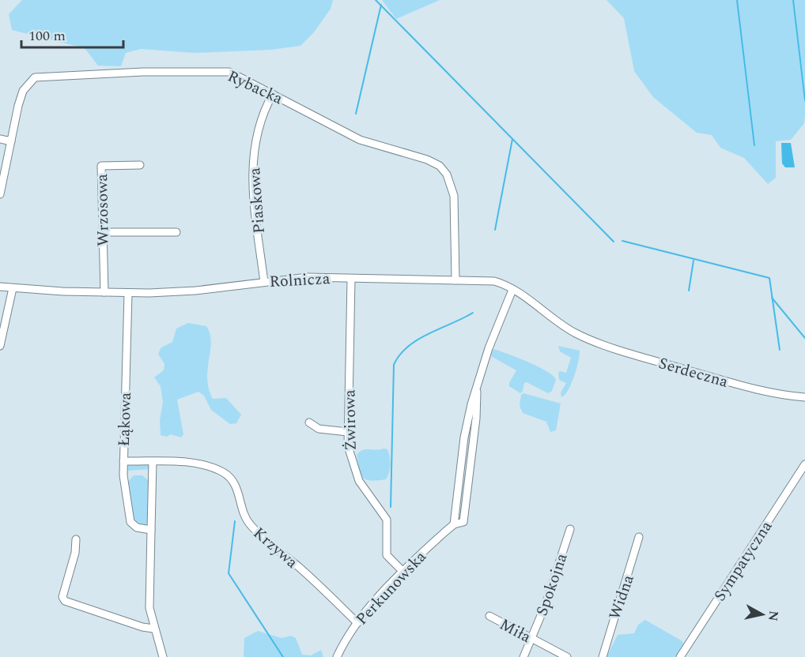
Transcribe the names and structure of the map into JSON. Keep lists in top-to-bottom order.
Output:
{
  "streets": {
    "street": [
      "Rybacka",
      "Piaskowa",
      "Wrzosowa",
      "Rolnicza",
      "Serdeczna",
      "Łąkowa",
      "Żwirowa",
      "Krzywa",
      "Sympatyczna",
      "Spokojna",
      "Perkunowska",
      "Widna",
      "Miła"
    ]
  },
  "crossings": [
    ["Rybacka", "Piaskowa"],
    ["Rybacka", "Rolnicza"],
    ["Piaskowa", "Rolnicza"],
    ["Wrzosowa", "Rolnicza"],
    ["Rolnicza", "Serdeczna"],
    ["Rolnicza", "Łąkowa"],
    ["Rolnicza", "Żwirowa"],
    ["Rolnicza", "Perkunowska"],
    ["Łąkowa", "Krzywa"],
    ["Żwirowa", "Perkunowska"],
    ["Krzywa", "Perkunowska"],
    ["Spokojna", "Miła"]
  ],
  "scale_bar": "100 m",
  "north": "right"
}
